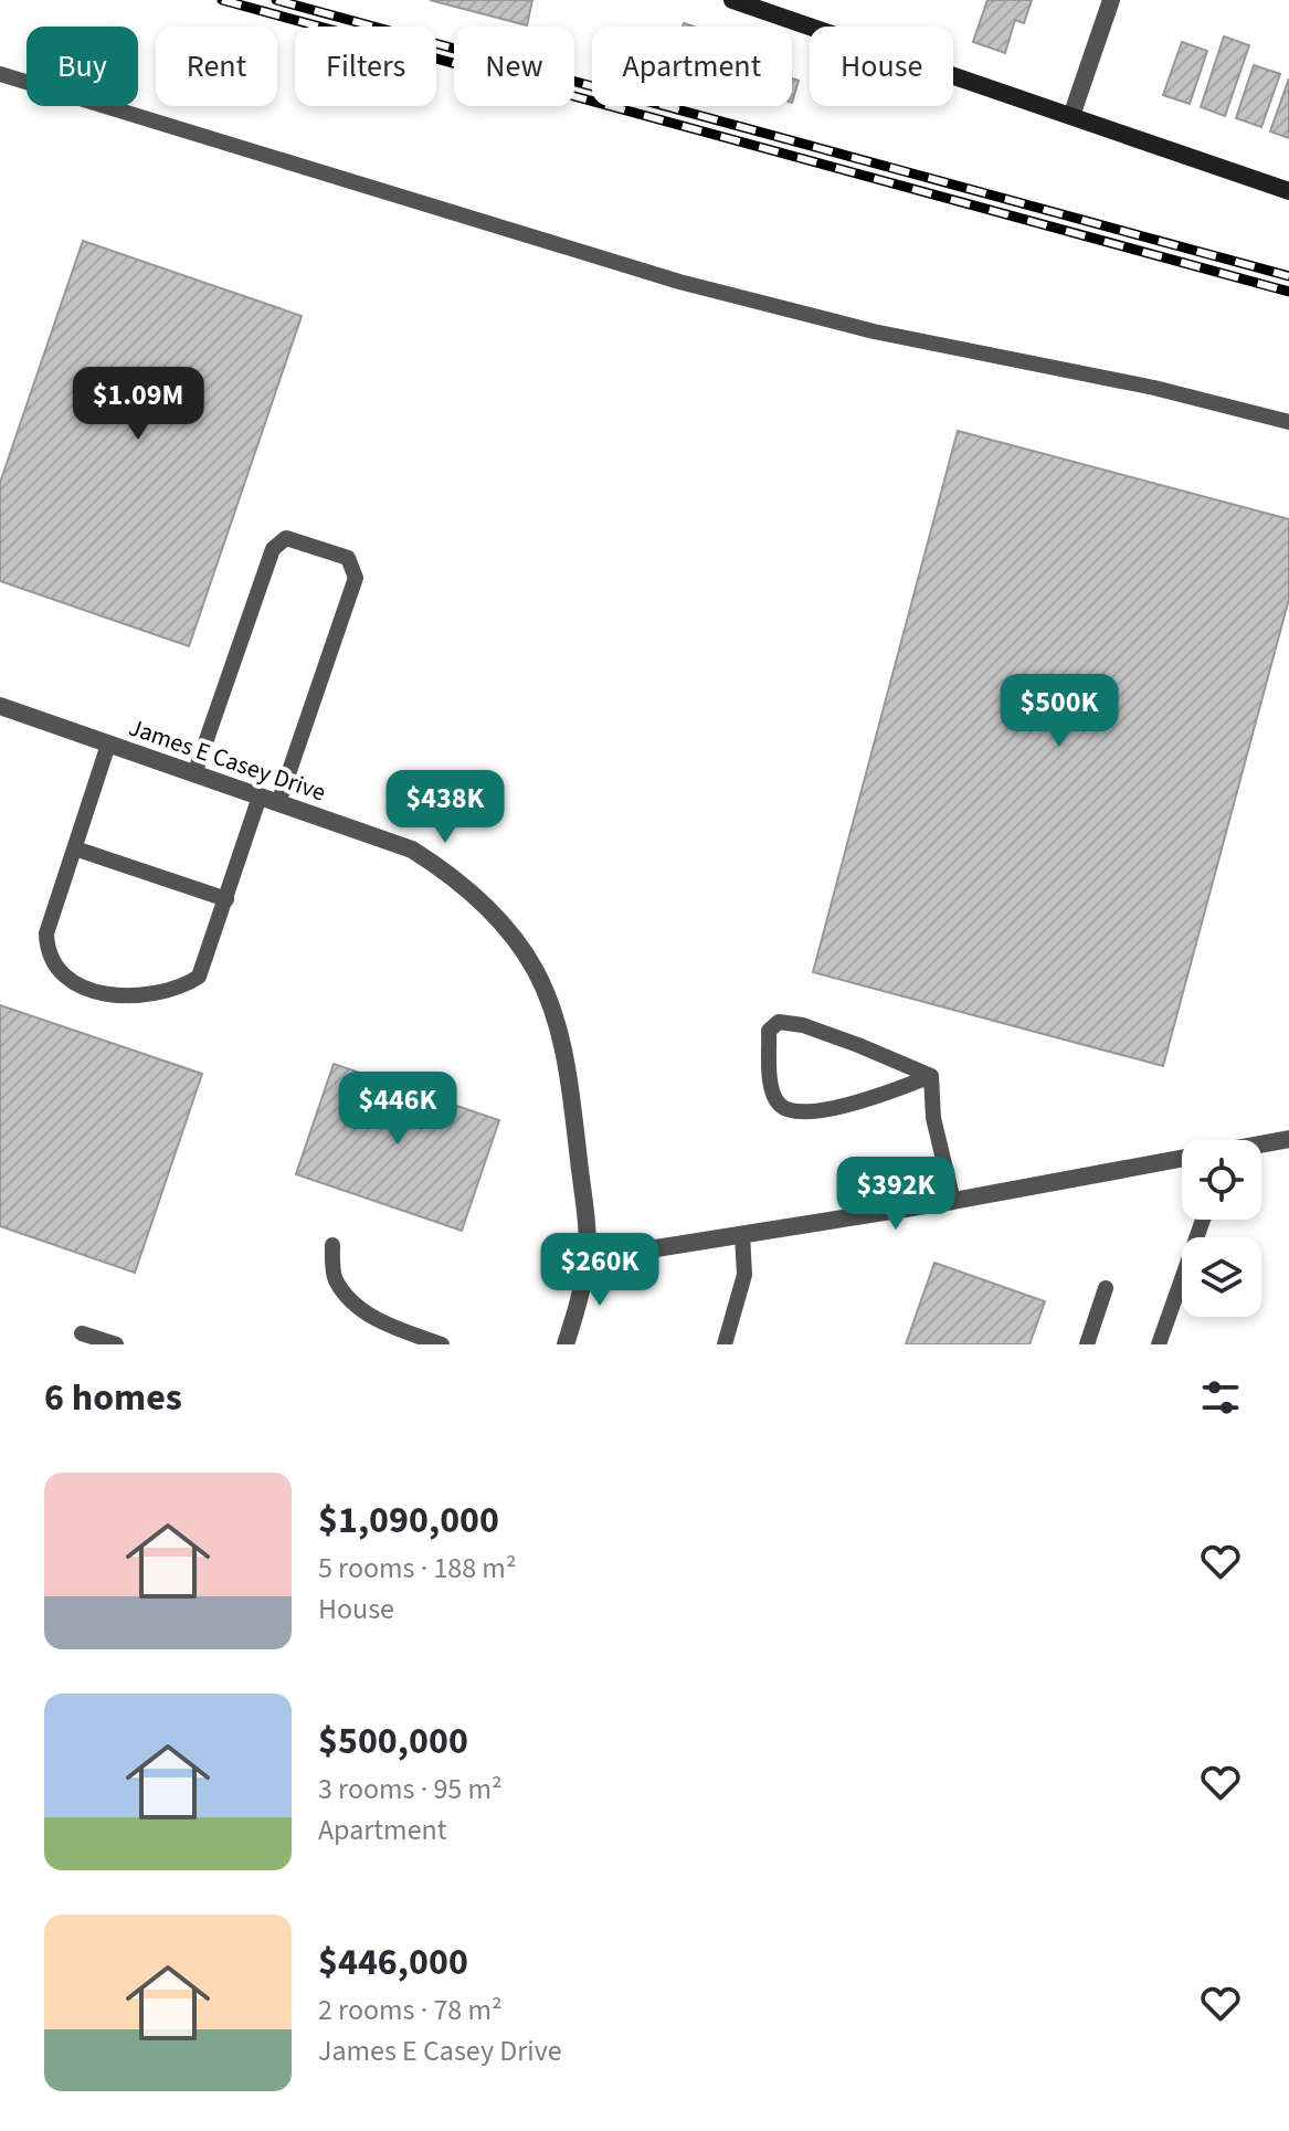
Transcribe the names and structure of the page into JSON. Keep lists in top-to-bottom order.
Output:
{
  "streets": {
    "street": ["James E Casey Drive"]
  },
  "page": {
    "chip": [
      "Buy",
      "Rent",
      "Filters",
      "New",
      "Apartment",
      "House"
    ],
    "price": [
      "$1.09M",
      "$500K",
      "$438K",
      "$446K",
      "$392K",
      "$260K"
    ],
    "heading": "6 homes",
    "list": [
      {
        "name": "$1,090,000",
        "note": "5 rooms · 188 m² · House"
      },
      {
        "name": "$500,000",
        "note": "3 rooms · 95 m² · Apartment"
      },
      {
        "name": "$446,000",
        "note": "2 rooms · 78 m² · James E Casey Drive"
      }
    ]
  }
}
